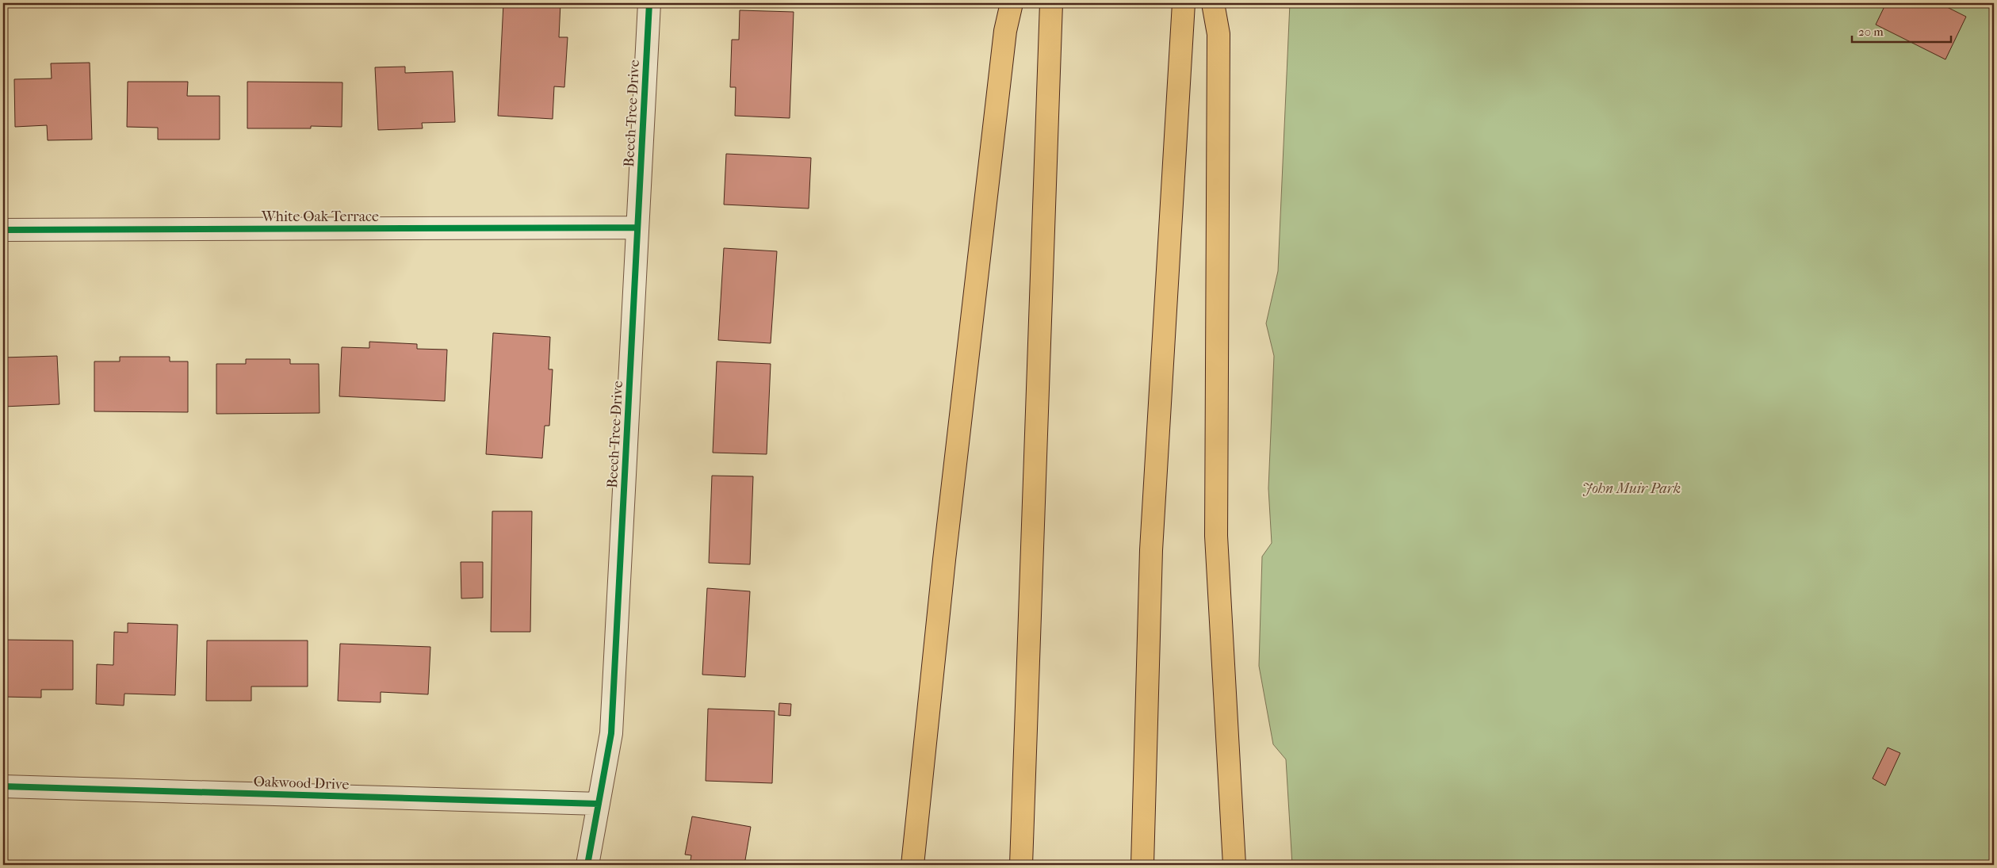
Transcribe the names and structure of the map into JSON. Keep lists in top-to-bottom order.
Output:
{
  "streets": {
    "street": ["Beech Tree Drive", "White Oak Terrace", "Oakwood Drive"]
  },
  "crossings": [
    ["Beech Tree Drive", "White Oak Terrace"],
    ["Beech Tree Drive", "Oakwood Drive"]
  ],
  "parks": ["John Muir Park"],
  "scale_bar": "20 m"
}
